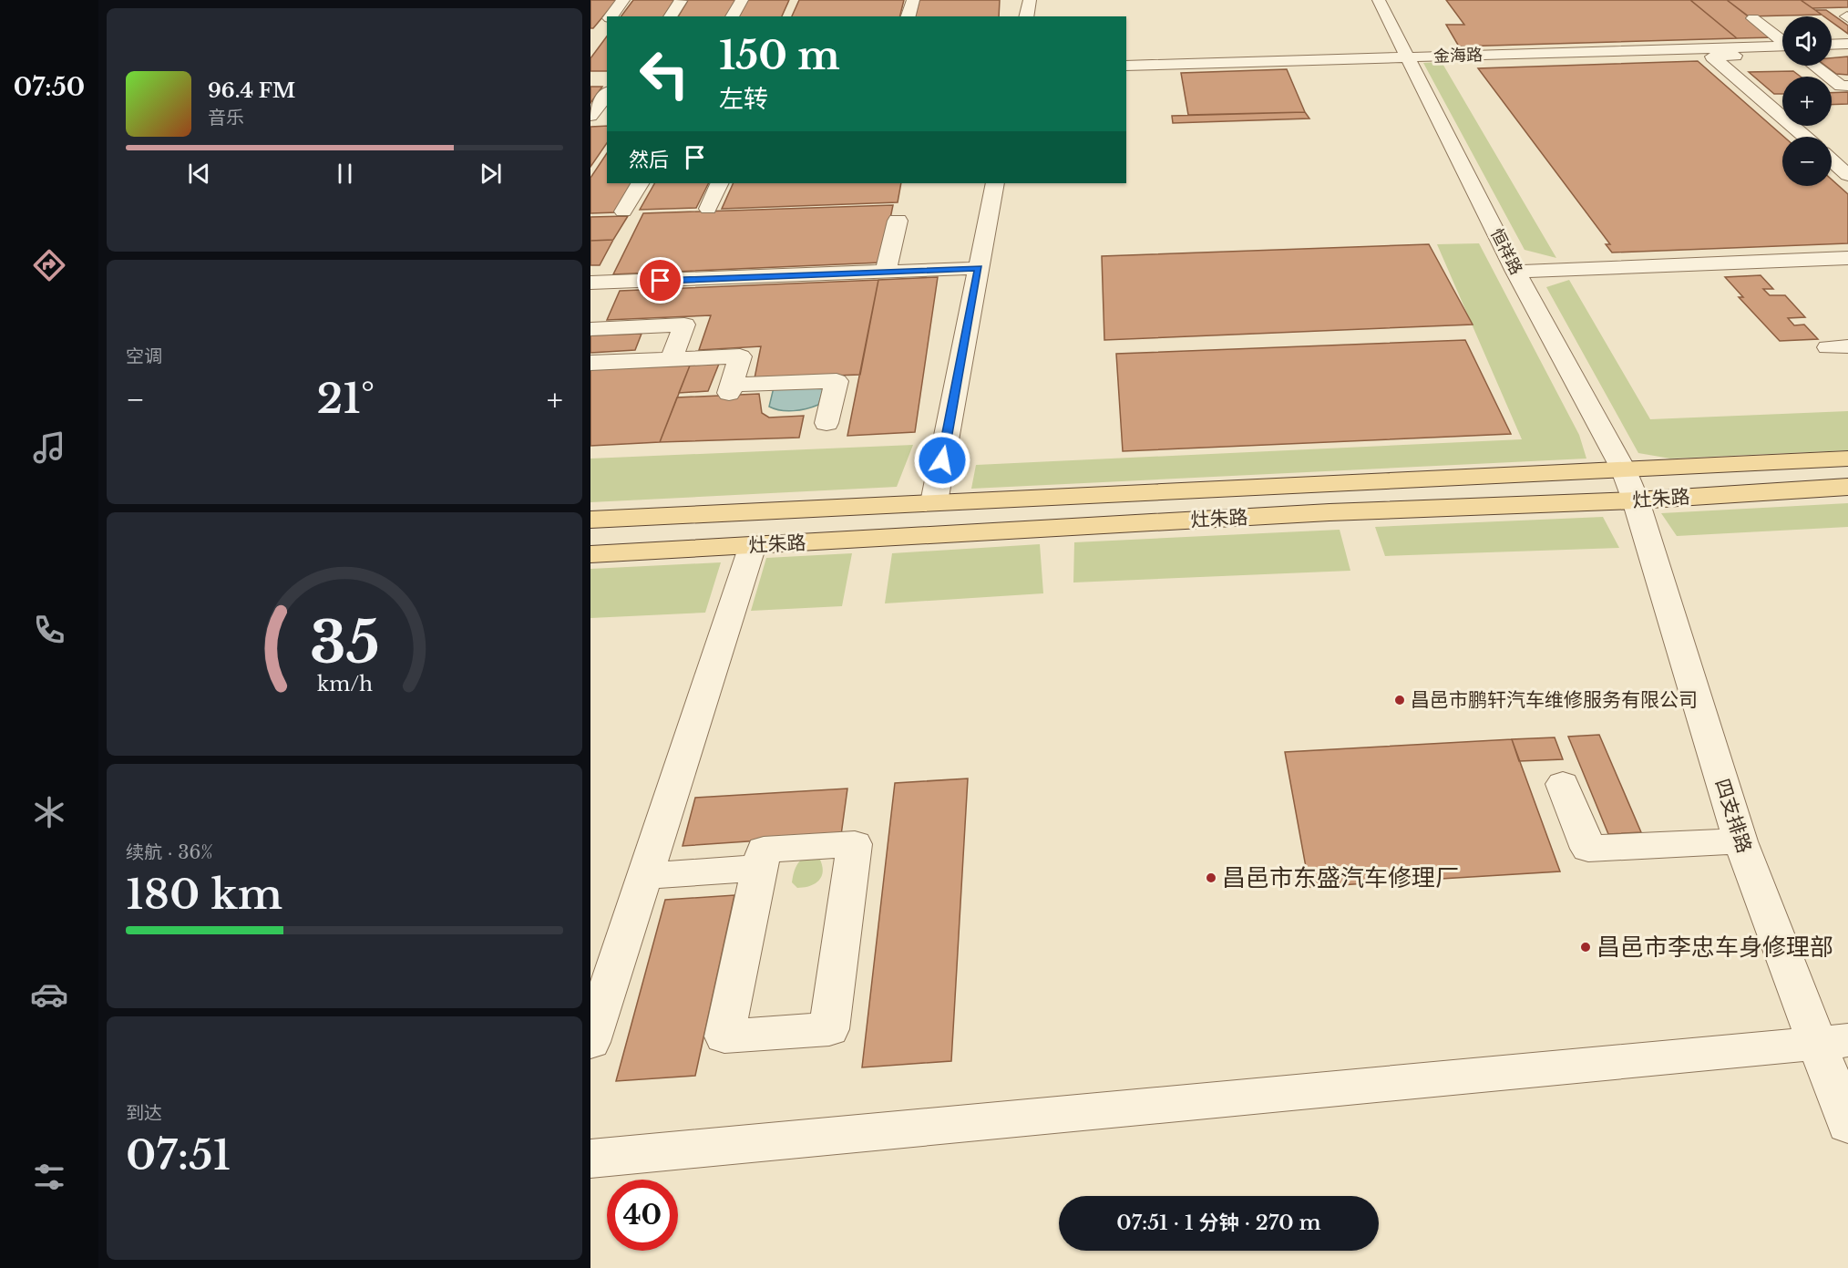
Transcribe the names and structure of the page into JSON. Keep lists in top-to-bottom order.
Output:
{
  "streets": {
    "main road": ["灶朱路"],
    "street": ["金海路", "恒祥路", "四支排路"]
  },
  "crossings": [
    ["金海路", "恒祥路"],
    ["恒祥路", "灶朱路"],
    ["恒祥路", "四支排路"],
    ["灶朱路", "四支排路"]
  ],
  "places": ["昌邑市鹏轩汽车维修服务有限公司", "昌邑市东盛汽车修理厂", "昌邑市李忠车身修理部"],
  "page": {
    "tabs": "07:50",
    "map_buttons": ["+", "−"],
    "turn": ["150 m", "左转"],
    "song": ["96.4 FM", "音乐"],
    "then": "然后",
    "tile": [
      "空调",
      ["续航 · 36%", "180 km"],
      ["到达", "07:51"]
    ],
    "heat": ["−", "21°", "+"],
    "limit": "40",
    "trip": "07:51 · 1 分钟 · 270 m",
    "gauge": ["35", "km/h"]
  }
}
